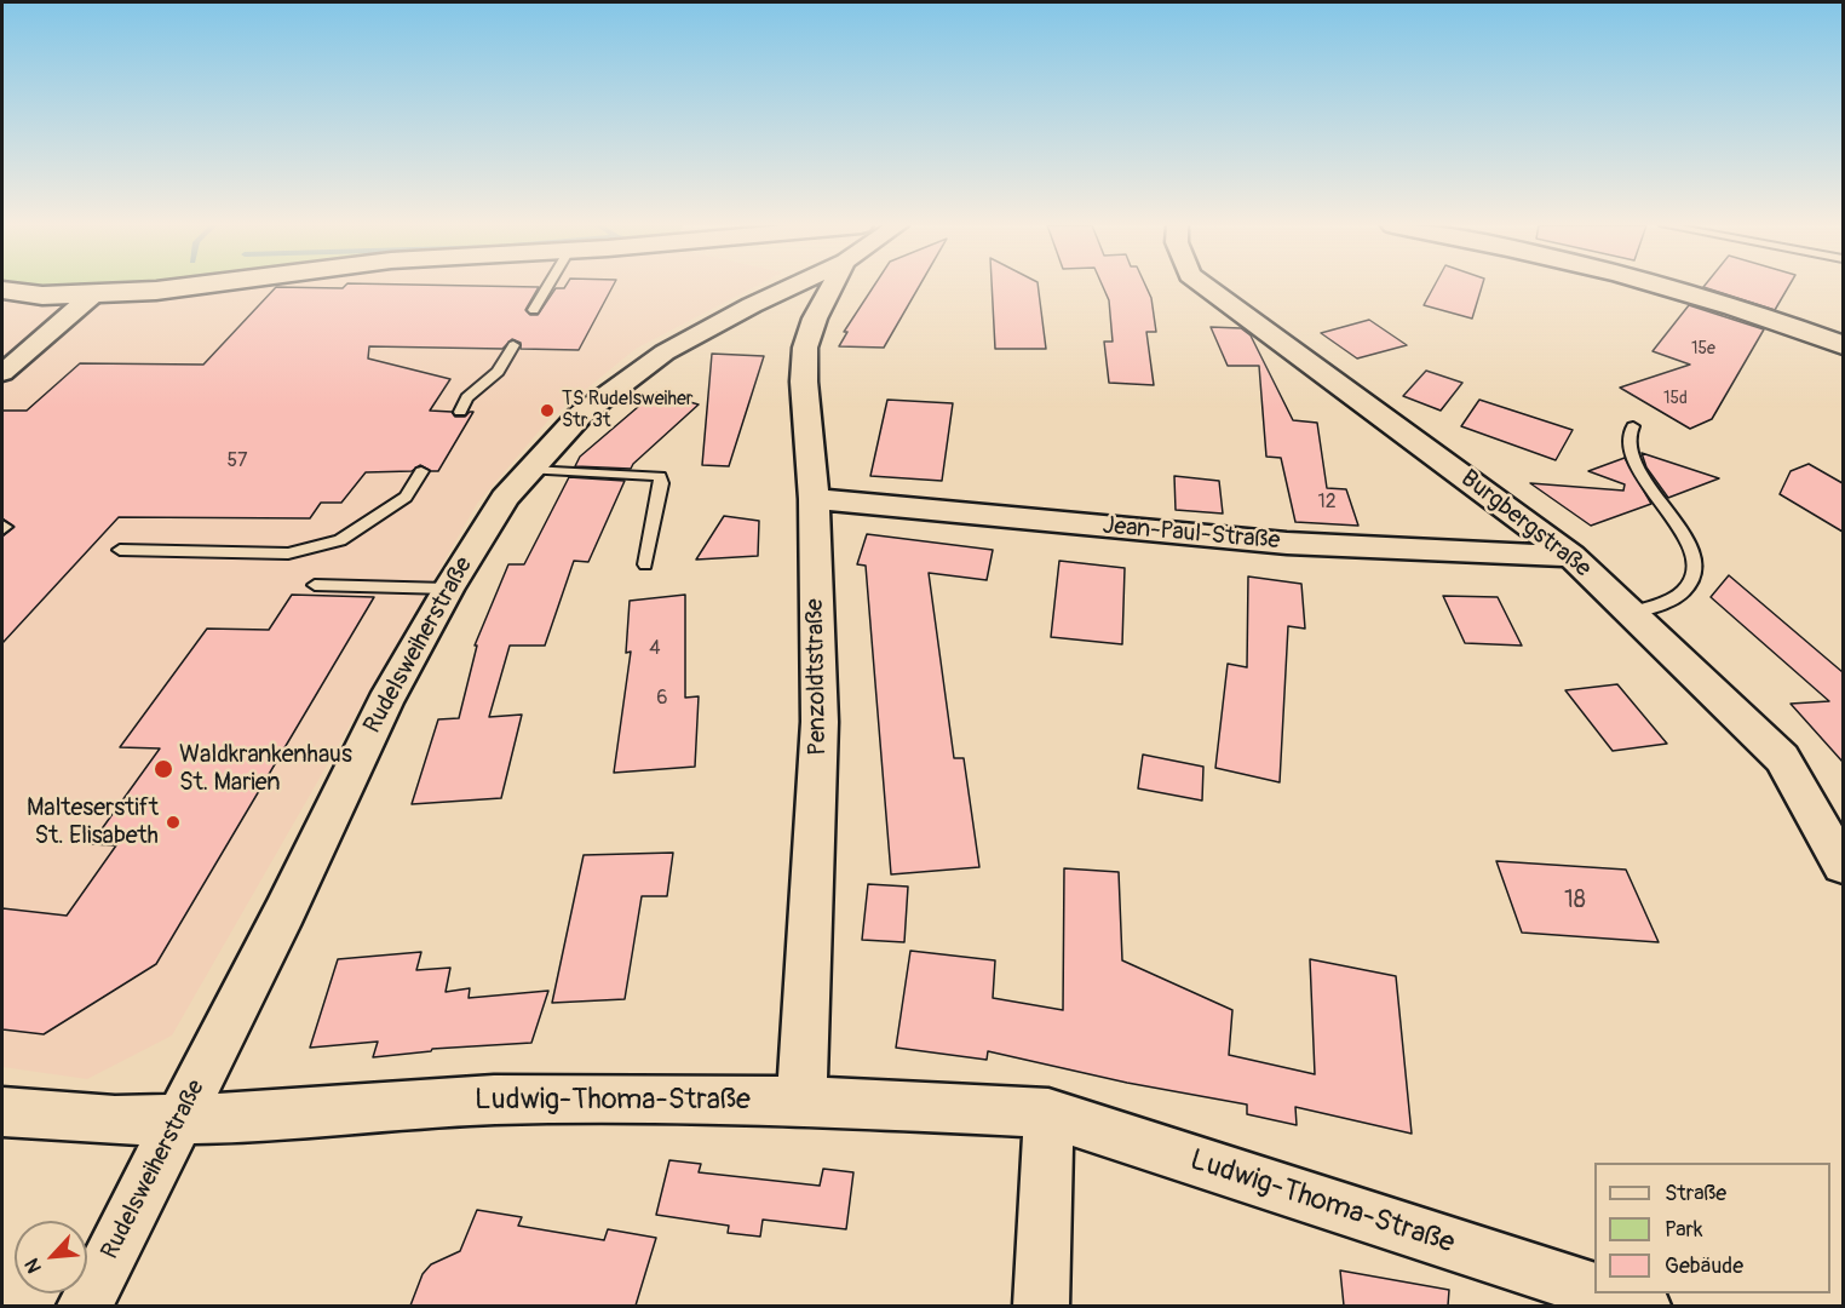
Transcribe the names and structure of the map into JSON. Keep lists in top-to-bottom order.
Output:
{
  "streets": {
    "street": [
      "Burgbergstraße",
      "Jean-Paul-Straße",
      "Rudelsweiherstraße",
      "Penzoldtstraße",
      "Ludwig-Thoma-Straße"
    ]
  },
  "crossings": [
    ["Burgbergstraße", "Jean-Paul-Straße"],
    ["Jean-Paul-Straße", "Penzoldtstraße"],
    ["Rudelsweiherstraße", "Ludwig-Thoma-Straße"],
    ["Penzoldtstraße", "Ludwig-Thoma-Straße"]
  ],
  "places": ["TS Rudelsweiher Str 3t", "Waldkrankenhaus St. Marien", "Malteserstift St. Elisabeth"],
  "house_numbers": [
    "15e",
    "15d",
    "57",
    "12",
    "4",
    "6",
    "18"
  ],
  "legend": ["Straße", "Park", "Gebäude"],
  "north": "bottom left"
}
